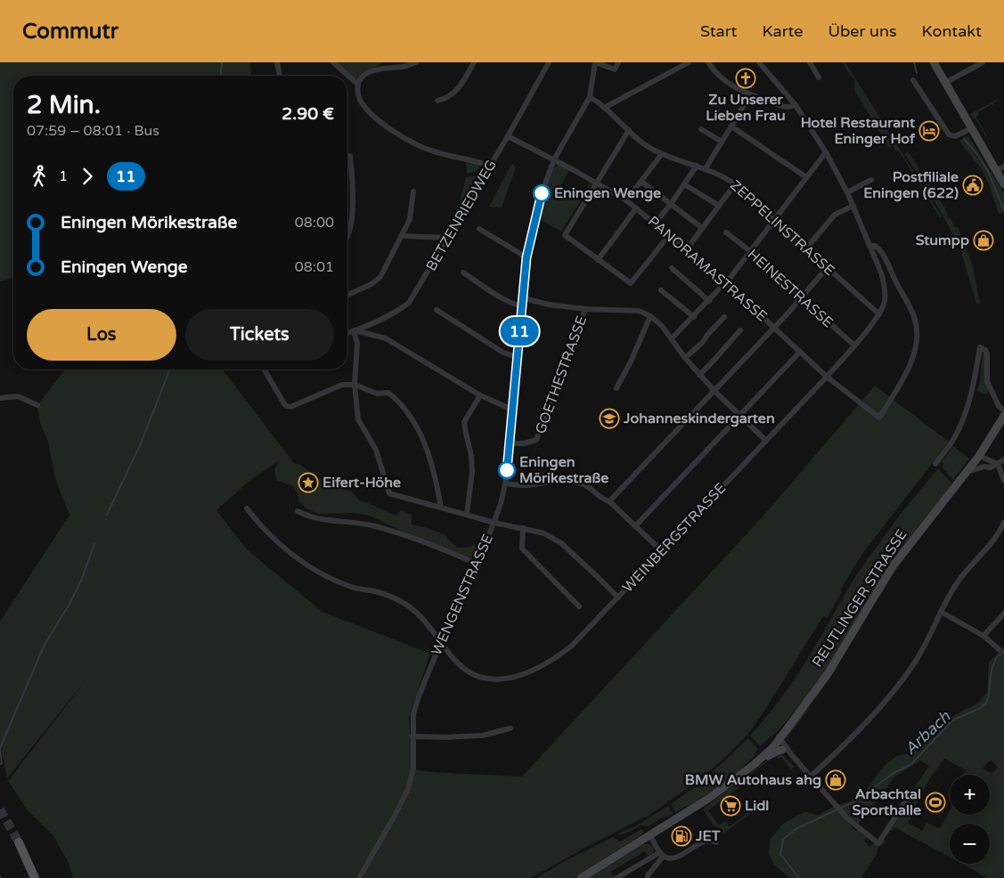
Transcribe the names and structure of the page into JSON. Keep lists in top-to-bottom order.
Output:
{
  "streets": {
    "main road": ["REUTLINGER STRASSE"],
    "street": [
      "BETZENRIEDWEG",
      "ZEPPELINSTRASSE",
      "PANORAMASTRASSE",
      "HEINESTRASSE",
      "GOETHESTRASSE",
      "WEINBERGSTRASSE",
      "WENGENSTRASSE"
    ]
  },
  "crossings": [
    ["BETZENRIEDWEG", "PANORAMASTRASSE"],
    ["ZEPPELINSTRASSE", "WEINBERGSTRASSE"],
    ["ZEPPELINSTRASSE", "WENGENSTRASSE"],
    ["PANORAMASTRASSE", "WEINBERGSTRASSE"],
    ["PANORAMASTRASSE", "WENGENSTRASSE"],
    ["HEINESTRASSE", "WEINBERGSTRASSE"],
    ["GOETHESTRASSE", "WENGENSTRASSE"],
    ["WEINBERGSTRASSE", "WENGENSTRASSE"]
  ],
  "water": ["Arbach"],
  "places": {
    "church": ["Zu Unserer Lieben Frau"],
    "hotel": ["Hotel Restaurant Eninger Hof"],
    "public building": ["Postfiliale Eningen (622)"],
    "other": ["Eningen Wenge", "Eningen Mörikestraße"],
    "shop": ["Stumpp", "BMW Autohaus ahg"],
    "school or university": ["Johanneskindergarten"],
    "place": ["Eifert-Höhe"],
    "sports": ["Arbachtal Sporthalle"],
    "supermarket": ["Lidl"],
    "fuel station": ["JET"]
  },
  "lines": ["bus line 11"],
  "page": {
    "header": "Commutr",
    "nav": [
      "Start",
      "Karte",
      "Über uns",
      "Kontakt"
    ],
    "on_map": "11",
    "heading": ["2 Min.", "07:59 – 08:01 · Bus", "2.90 €"],
    "legs": ["1", "11"],
    "list": [
      {
        "name": "Eningen Mörikestraße",
        "value": "08:00"
      },
      {
        "name": "Eningen Wenge",
        "value": "08:01"
      }
    ],
    "buttons": ["Los", "Tickets"],
    "map_buttons": ["+", "−"]
  }
}
